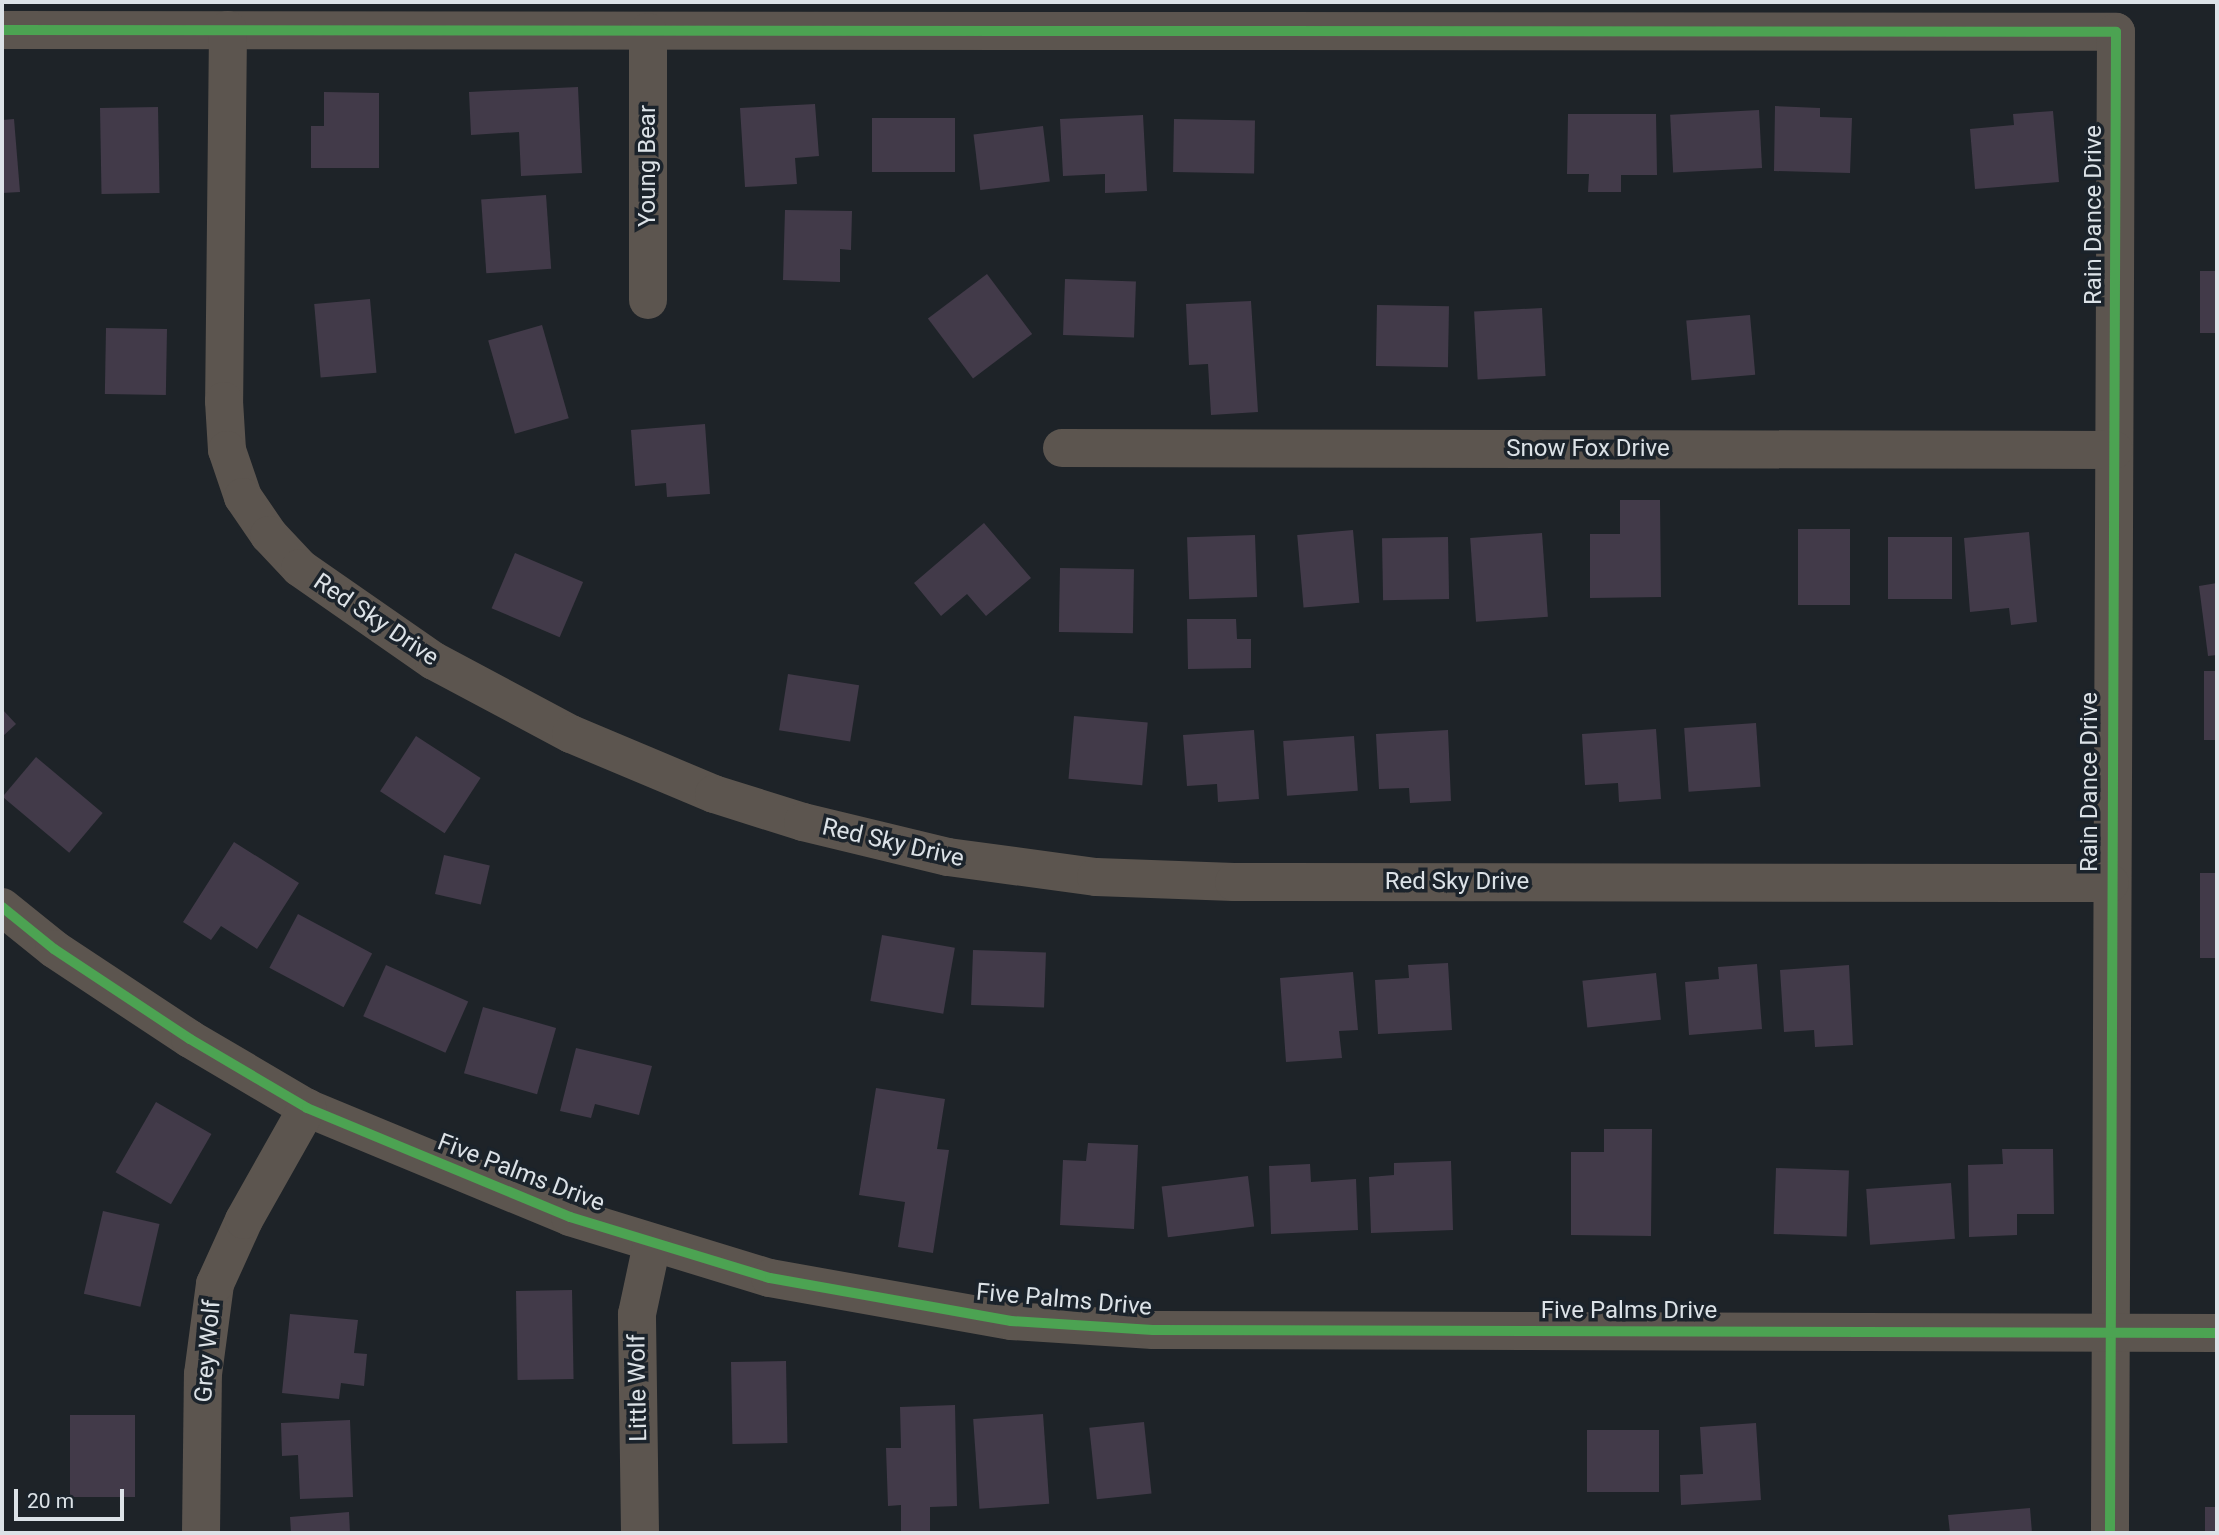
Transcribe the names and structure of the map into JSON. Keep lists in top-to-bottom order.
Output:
{
  "streets": {
    "street": [
      "Young Bear",
      "Rain Dance Drive",
      "Snow Fox Drive",
      "Red Sky Drive",
      "Five Palms Drive",
      "Grey Wolf",
      "Little Wolf"
    ]
  },
  "crossings": [
    ["Young Bear", "Rain Dance Drive"],
    ["Rain Dance Drive", "Snow Fox Drive"],
    ["Rain Dance Drive", "Red Sky Drive"],
    ["Rain Dance Drive", "Five Palms Drive"],
    ["Five Palms Drive", "Grey Wolf"],
    ["Five Palms Drive", "Little Wolf"]
  ],
  "scale_bar": "20 m"
}
